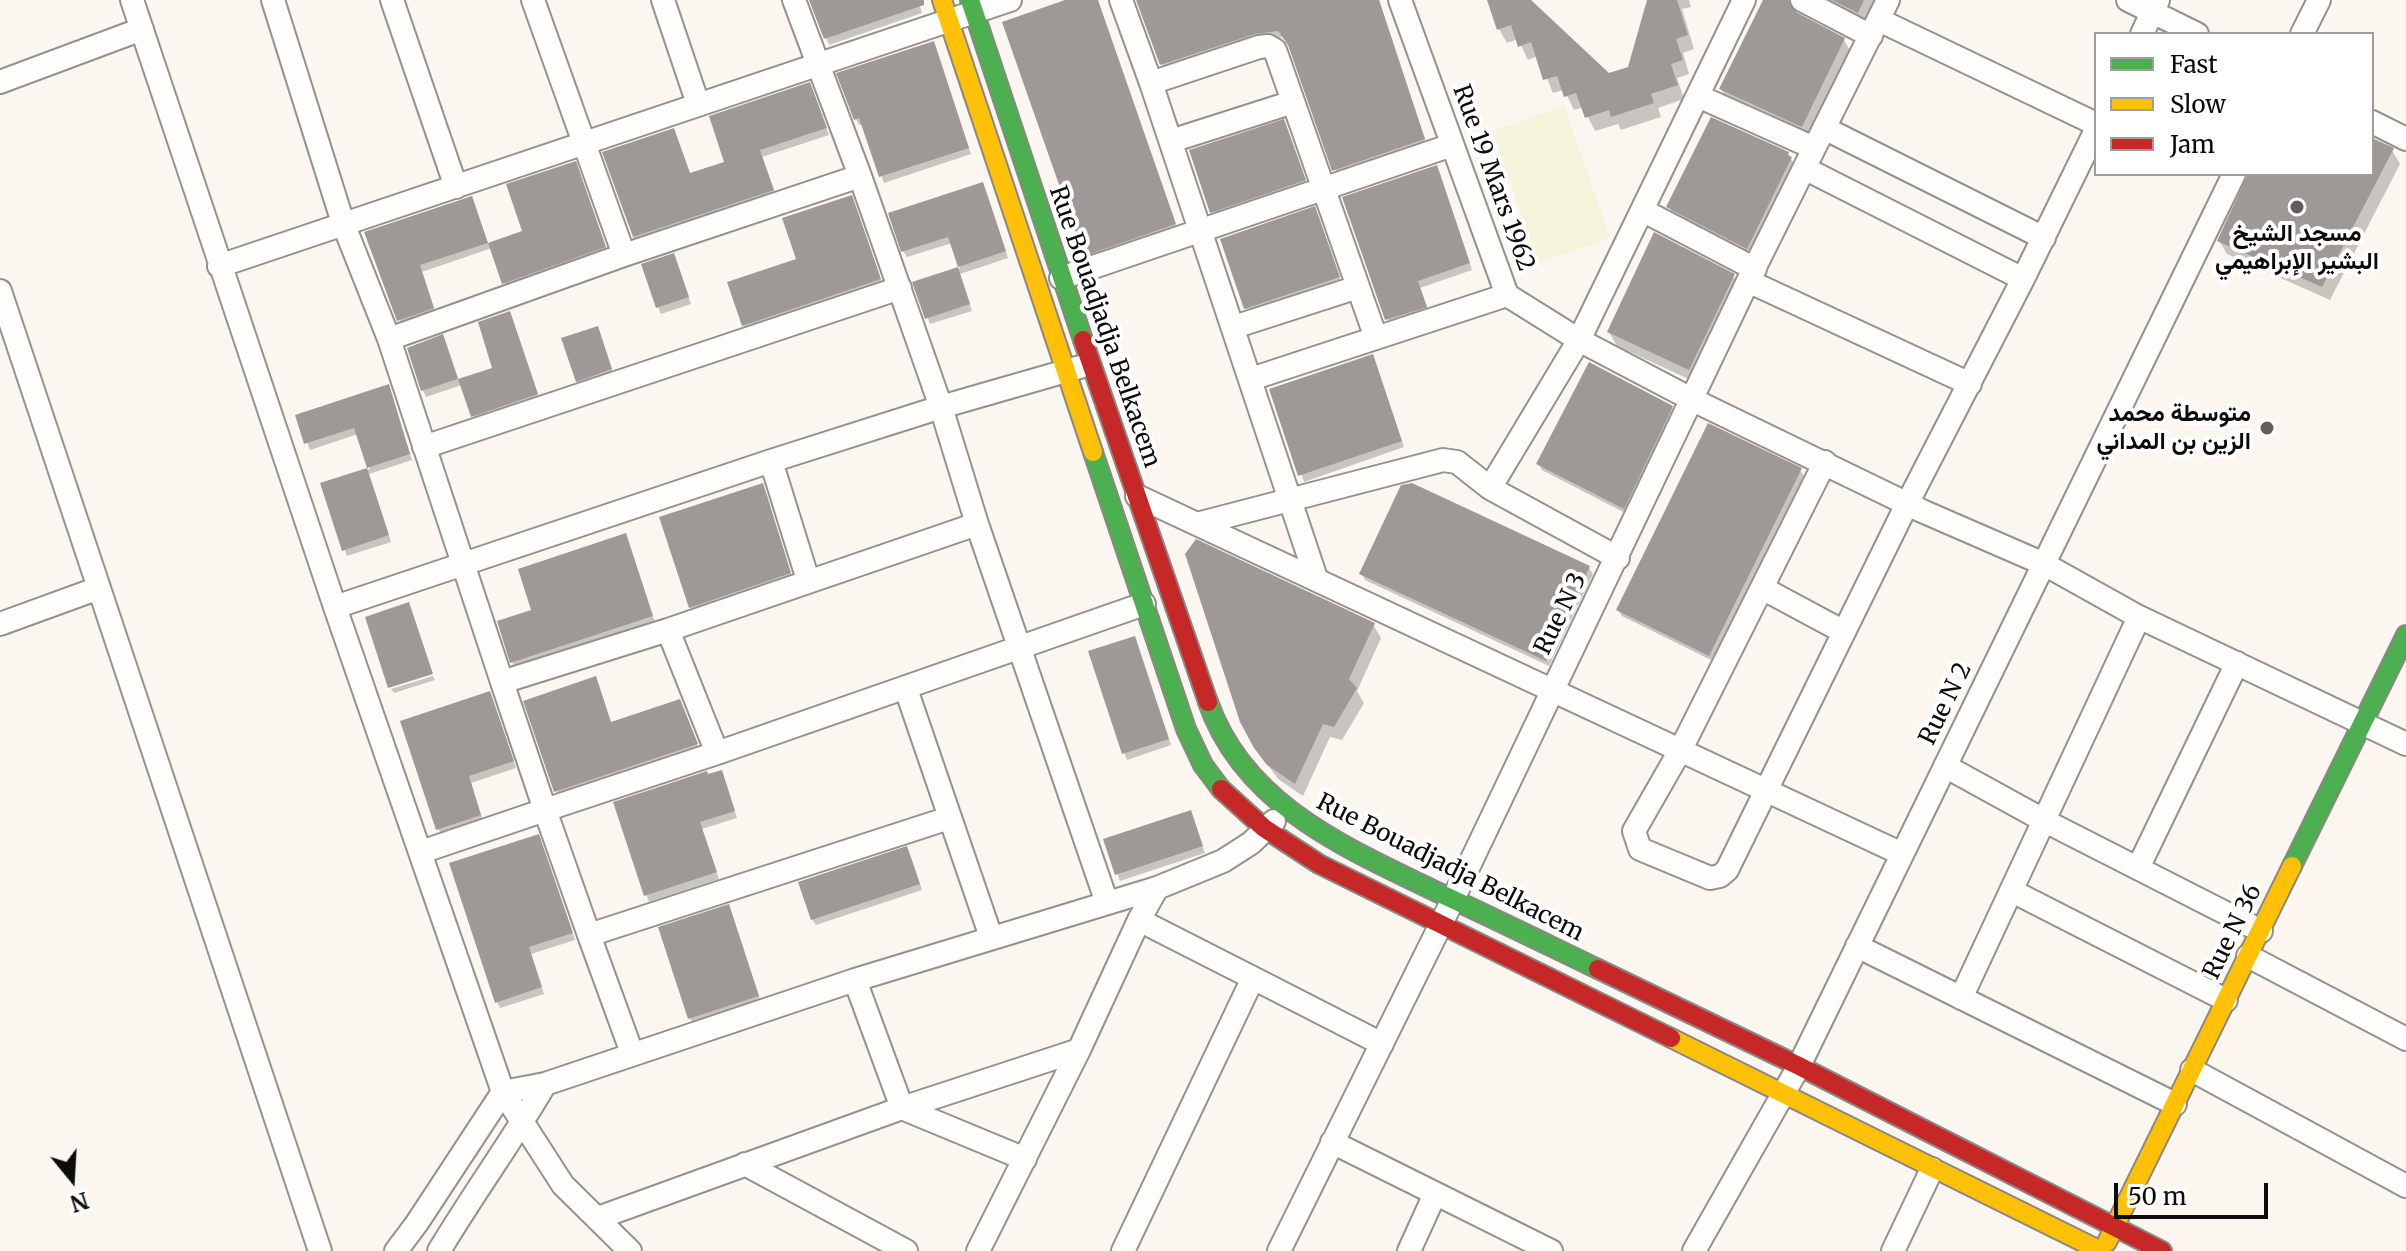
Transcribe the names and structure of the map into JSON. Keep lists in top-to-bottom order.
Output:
{
  "streets": {
    "street": [
      "Rue 19 Mars 1962",
      "Rue Bouadjadja Belkacem",
      "Rue N 3",
      "Rue N 2",
      "Rue N 36"
    ]
  },
  "crossings": [
    ["Rue 19 Mars 1962", "Rue N 3"],
    ["Rue 19 Mars 1962", "Rue N 2"],
    ["Rue 19 Mars 1962", "Rue N 36"],
    ["Rue Bouadjadja Belkacem", "Rue N 3"],
    ["Rue Bouadjadja Belkacem", "Rue N 2"],
    ["Rue Bouadjadja Belkacem", "Rue N 36"]
  ],
  "places": ["مسجد الشيخ البشير الإبراهيمي", "متوسطة محمد الزين بن المداني"],
  "legend": ["Fast", "Slow", "Jam"],
  "scale_bar": "50 m",
  "north": "bottom"
}
